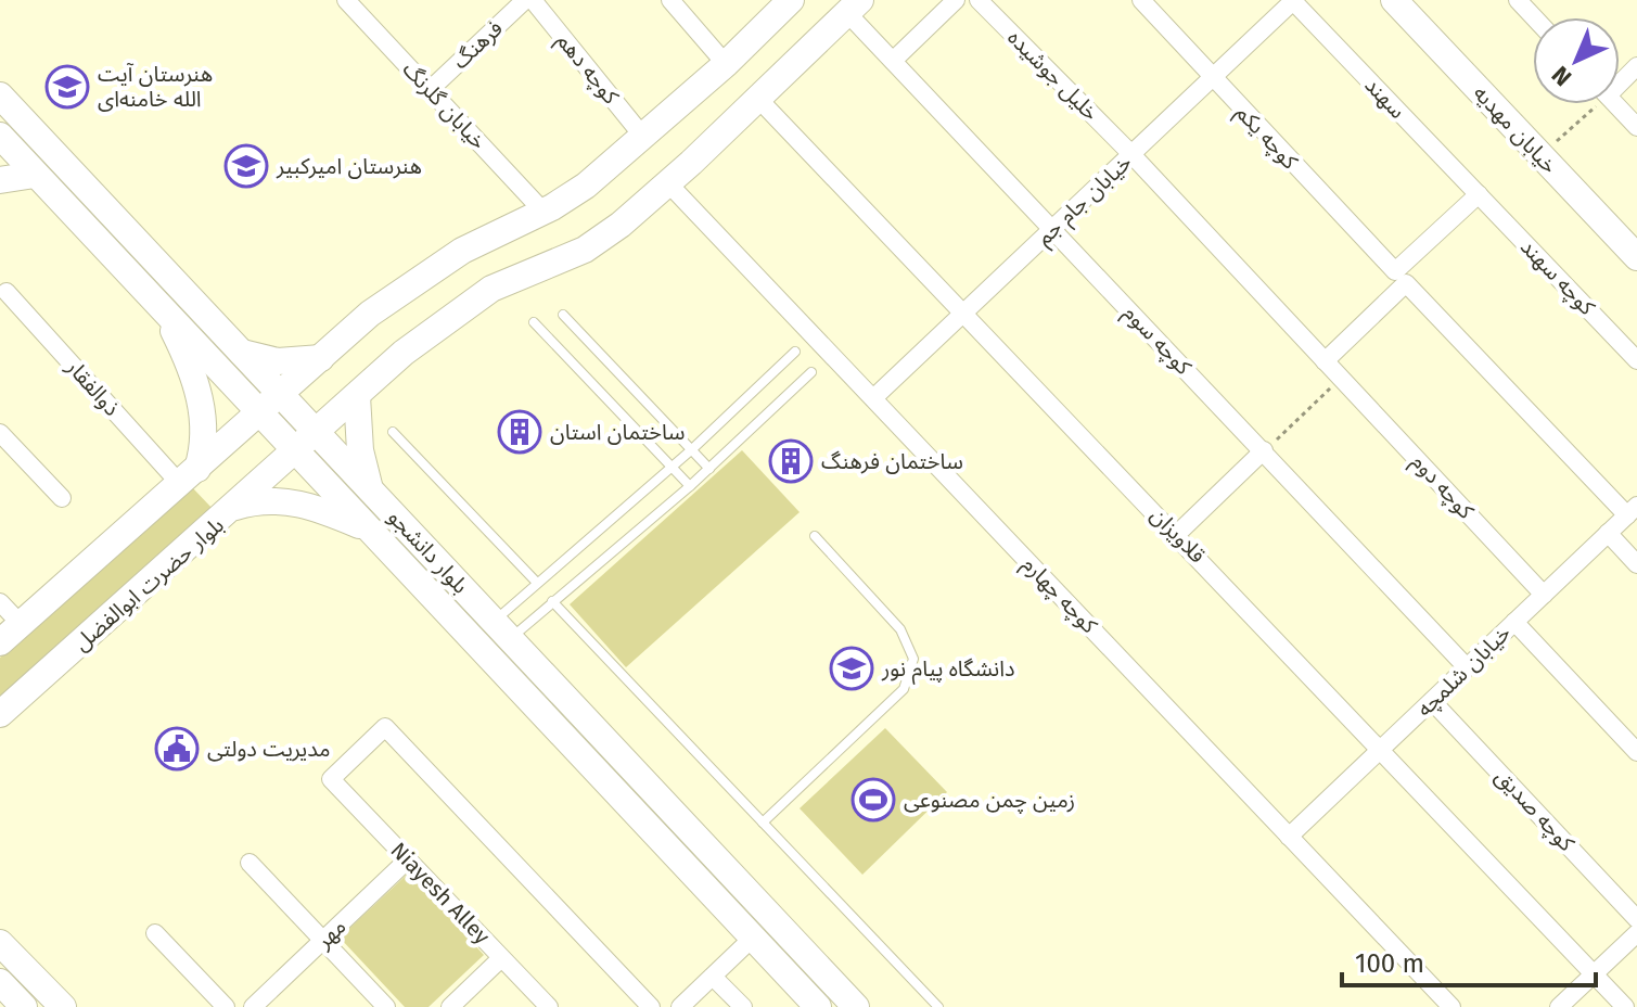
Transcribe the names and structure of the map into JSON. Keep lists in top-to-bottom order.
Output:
{
  "streets": {
    "main road": ["خیابان مهدیه", "بلوار دانشجو", "بلوار حضرت ابوالفضل"],
    "street": [
      "فرهنگ",
      "کوچه دهم",
      "خلیل جوشیده",
      "سهند",
      "خیابان گلرنگ",
      "کوچه یکم",
      "خیابان جام جم",
      "کوچه سهند",
      "کوچه سوم",
      "ذوالفقار",
      "کوچه دوم",
      "قلاویزان",
      "کوچه چهارم",
      "خیابان شلمچه",
      "کوچه صدیق",
      "Niayesh Alley",
      "مهر"
    ]
  },
  "crossings": [
    ["فرهنگ", "خیابان گلرنگ"],
    ["خلیل جوشیده", "خیابان جام جم"],
    ["خلیل جوشیده", "کوچه دوم"],
    ["سهند", "خیابان جام جم"],
    ["سهند", "کوچه سهند"],
    ["کوچه یکم", "خیابان جام جم"],
    ["کوچه یکم", "خیابان شلمچه"],
    ["خیابان جام جم", "کوچه سوم"],
    ["خیابان جام جم", "قلاویزان"],
    ["خیابان جام جم", "کوچه چهارم"],
    ["کوچه سوم", "بلوار حضرت ابوالفضل"],
    ["کوچه سوم", "خیابان شلمچه"],
    ["کوچه دوم", "خیابان شلمچه"],
    ["قلاویزان", "بلوار حضرت ابوالفضل"],
    ["قلاویزان", "خیابان شلمچه"],
    ["بلوار دانشجو", "بلوار حضرت ابوالفضل"],
    ["بلوار حضرت ابوالفضل", "کوچه چهارم"],
    ["کوچه چهارم", "خیابان شلمچه"],
    ["خیابان شلمچه", "کوچه صدیق"],
    ["Niayesh Alley", "مهر"]
  ],
  "places": {
    "school or university": ["هنرستان آیت الله خامنه‌ای", "هنرستان امیرکبیر", "دانشگاه پیام نور"],
    "building": ["ساختمان استان", "ساختمان فرهنگ"],
    "public building": ["مدیریت دولتی"],
    "sports": ["زمین چمن مصنوعی"]
  },
  "scale_bar": "100 m",
  "north": "bottom left"
}
